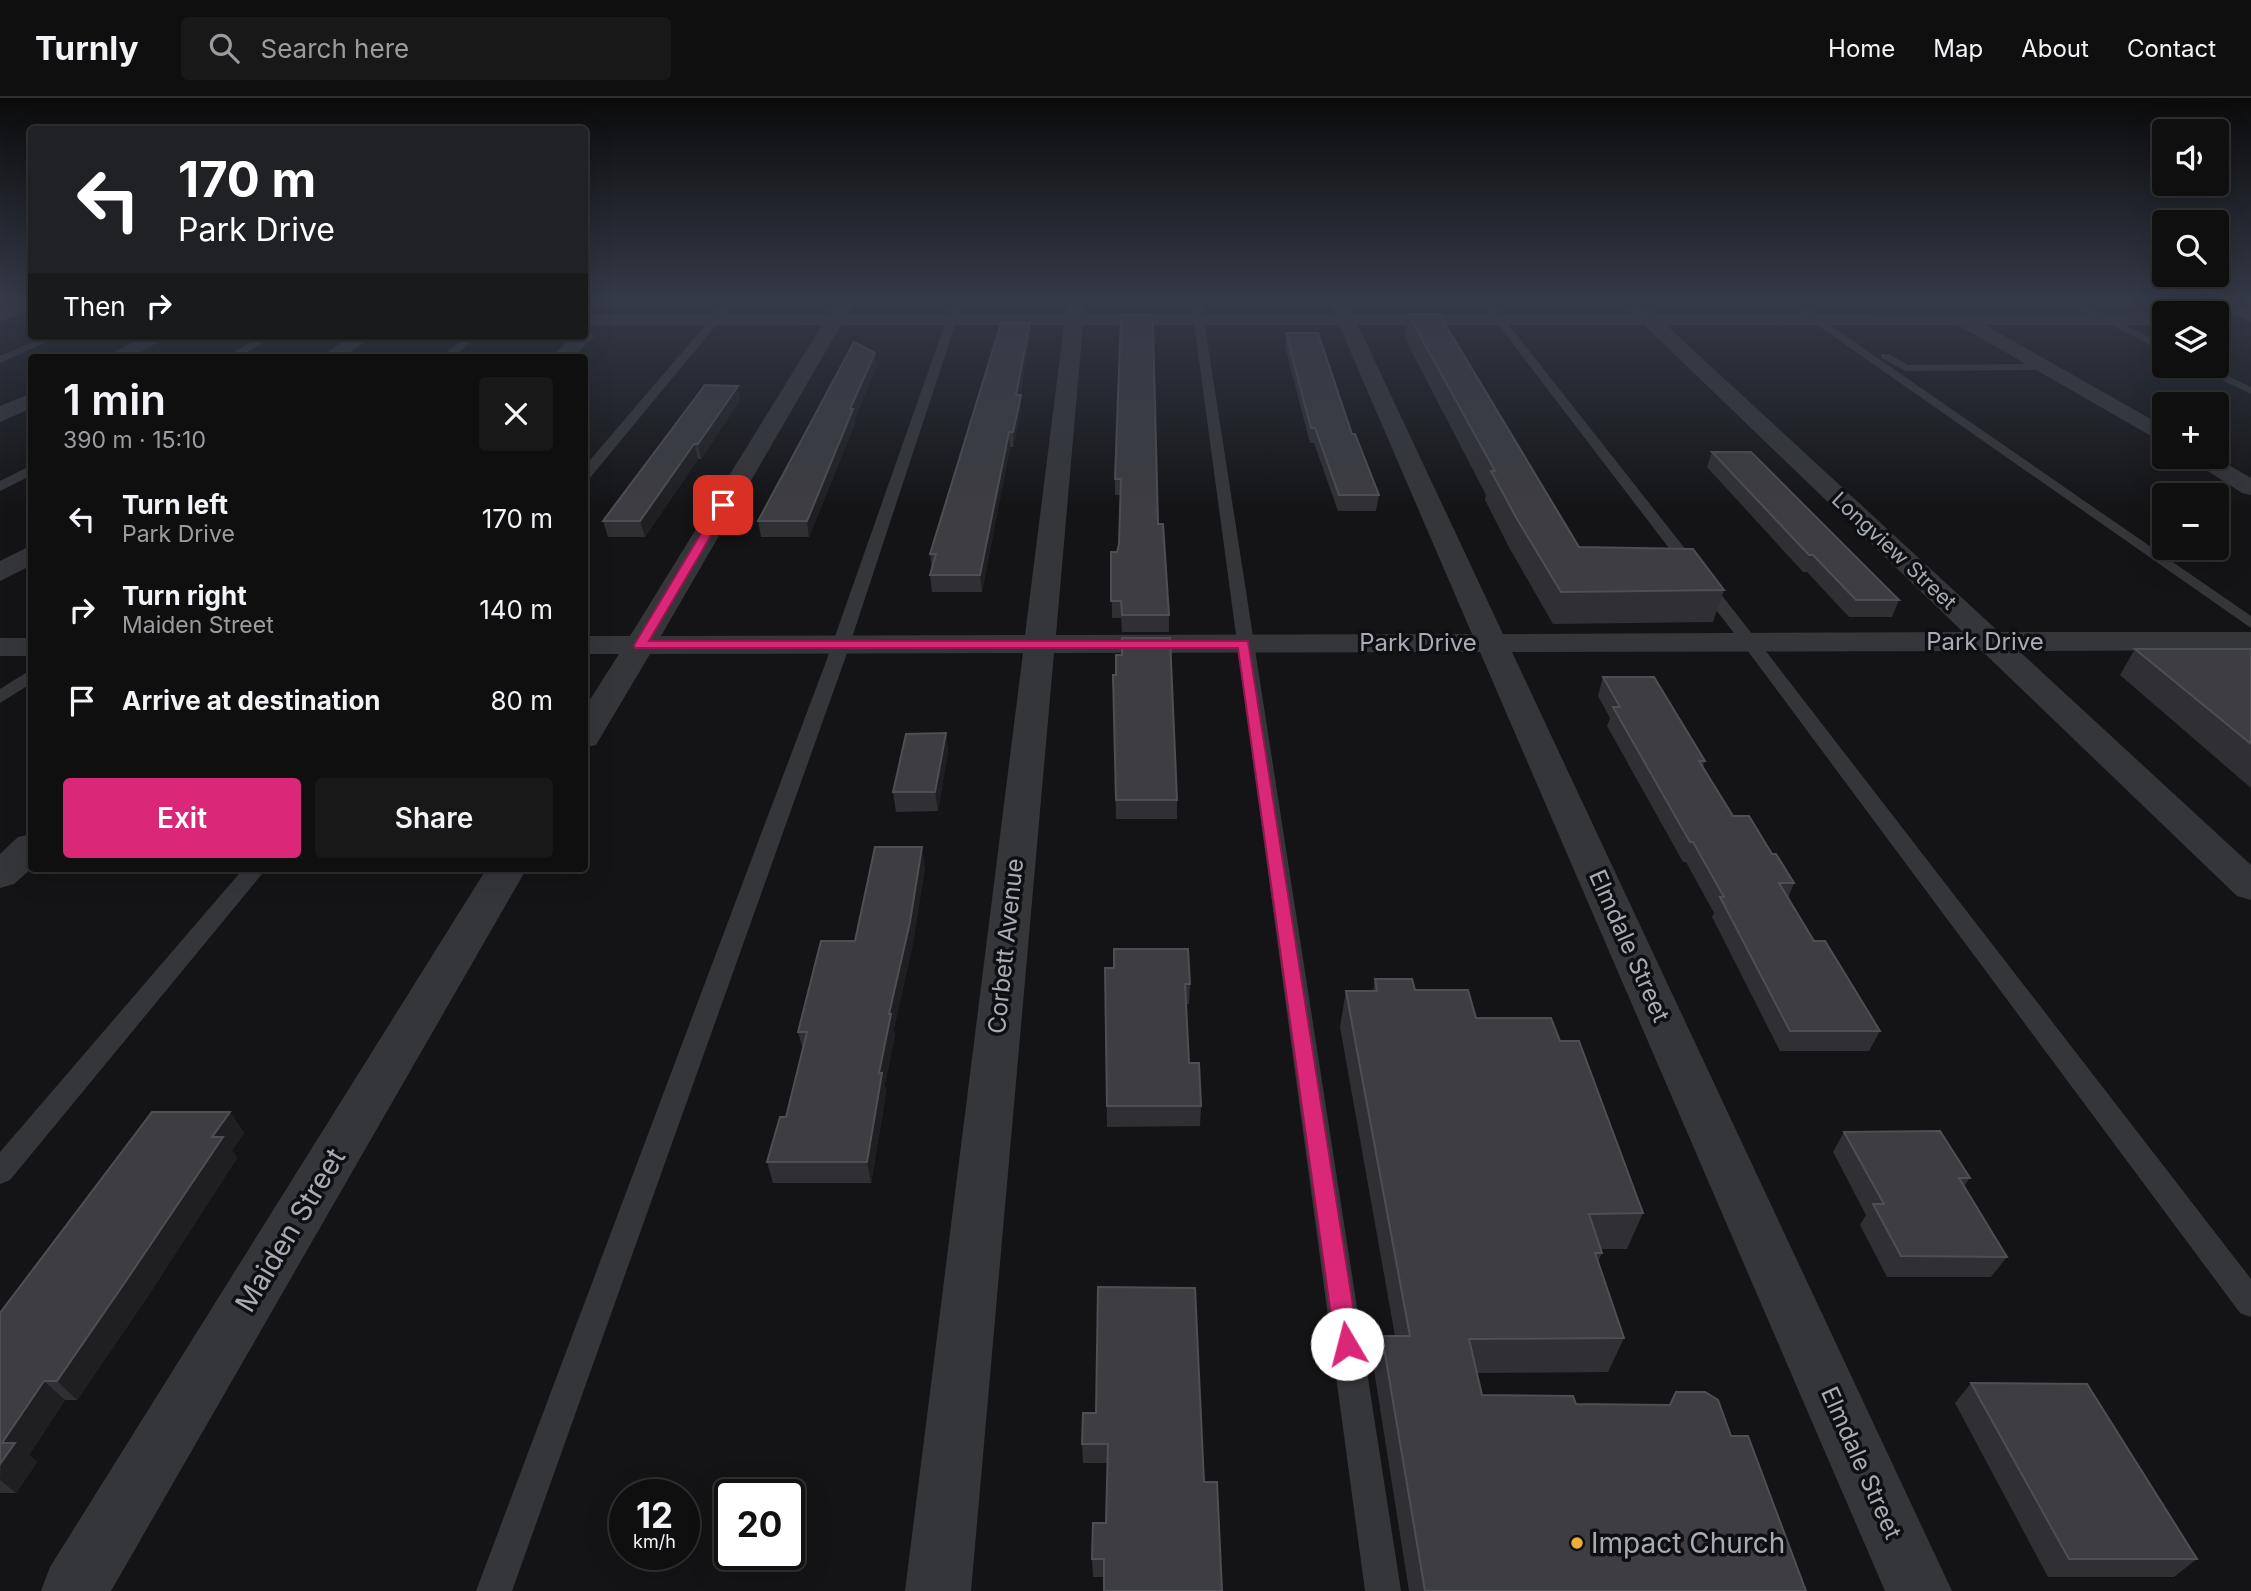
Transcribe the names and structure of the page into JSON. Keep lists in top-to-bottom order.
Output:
{
  "streets": {
    "street": [
      "Longview Street",
      "Park Drive",
      "Corbett Avenue",
      "Elmdale Street",
      "Maiden Street"
    ]
  },
  "crossings": [
    ["Longview Street", "Park Drive"],
    ["Park Drive", "Corbett Avenue"],
    ["Park Drive", "Elmdale Street"]
  ],
  "places": ["Impact Church"],
  "page": {
    "header": "Turnly",
    "search": "Search here",
    "nav": [
      "Home",
      "Map",
      "About",
      "Contact"
    ],
    "map_buttons": ["+", "−"],
    "turn": ["170 m", "Park Drive"],
    "then": "Then",
    "heading": ["1 min", "390 m · 15:10"],
    "list": [
      {
        "name": "Turn left",
        "note": "Park Drive",
        "value": "170 m"
      },
      {
        "name": "Turn right",
        "note": "Maiden Street",
        "value": "140 m"
      },
      {
        "name": "Arrive at destination",
        "value": "80 m"
      }
    ],
    "buttons": ["Exit", "Share"],
    "speed": "12 km/h",
    "limit": "20"
  }
}
